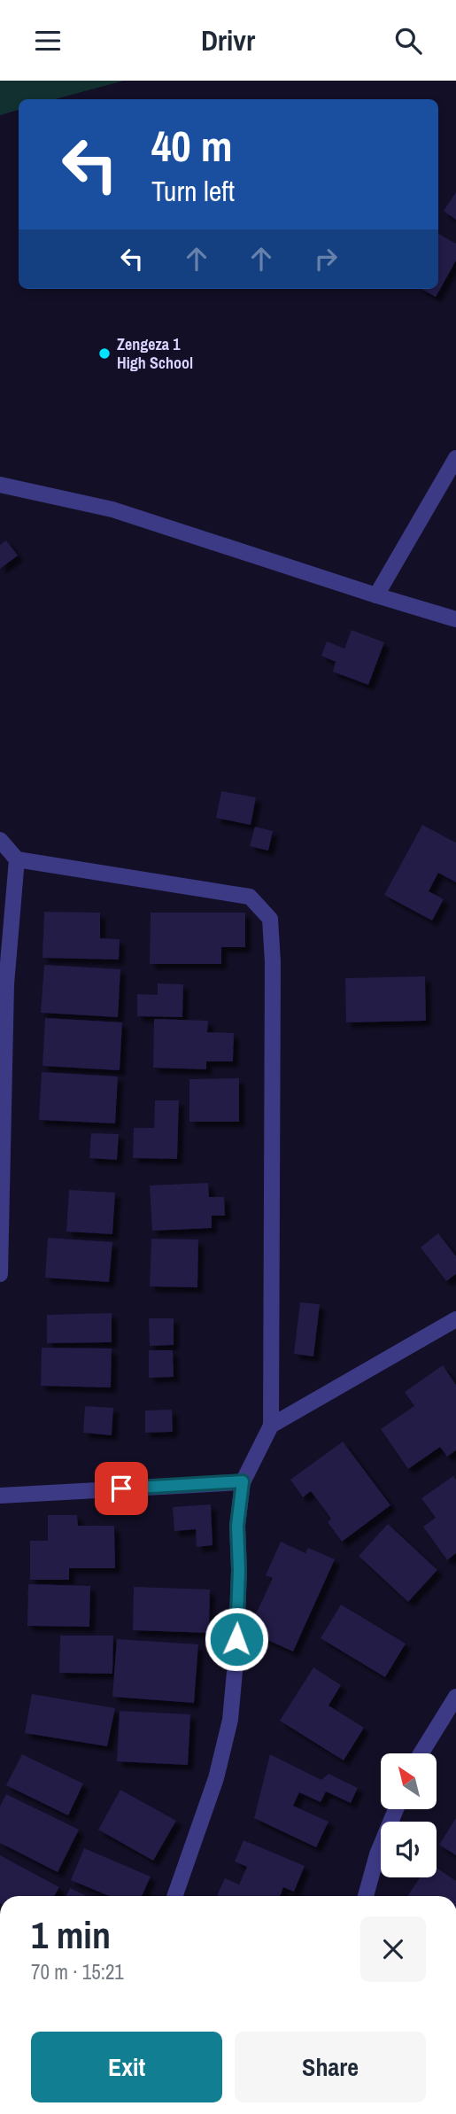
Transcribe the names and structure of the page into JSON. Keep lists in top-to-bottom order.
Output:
{
  "places": ["Zengeza 1 High School"],
  "north": "top left",
  "page": {
    "header": "Drivr",
    "turn": ["40 m", "Turn left"],
    "heading": ["1 min", "70 m · 15:21"],
    "buttons": ["Exit", "Share"]
  }
}
